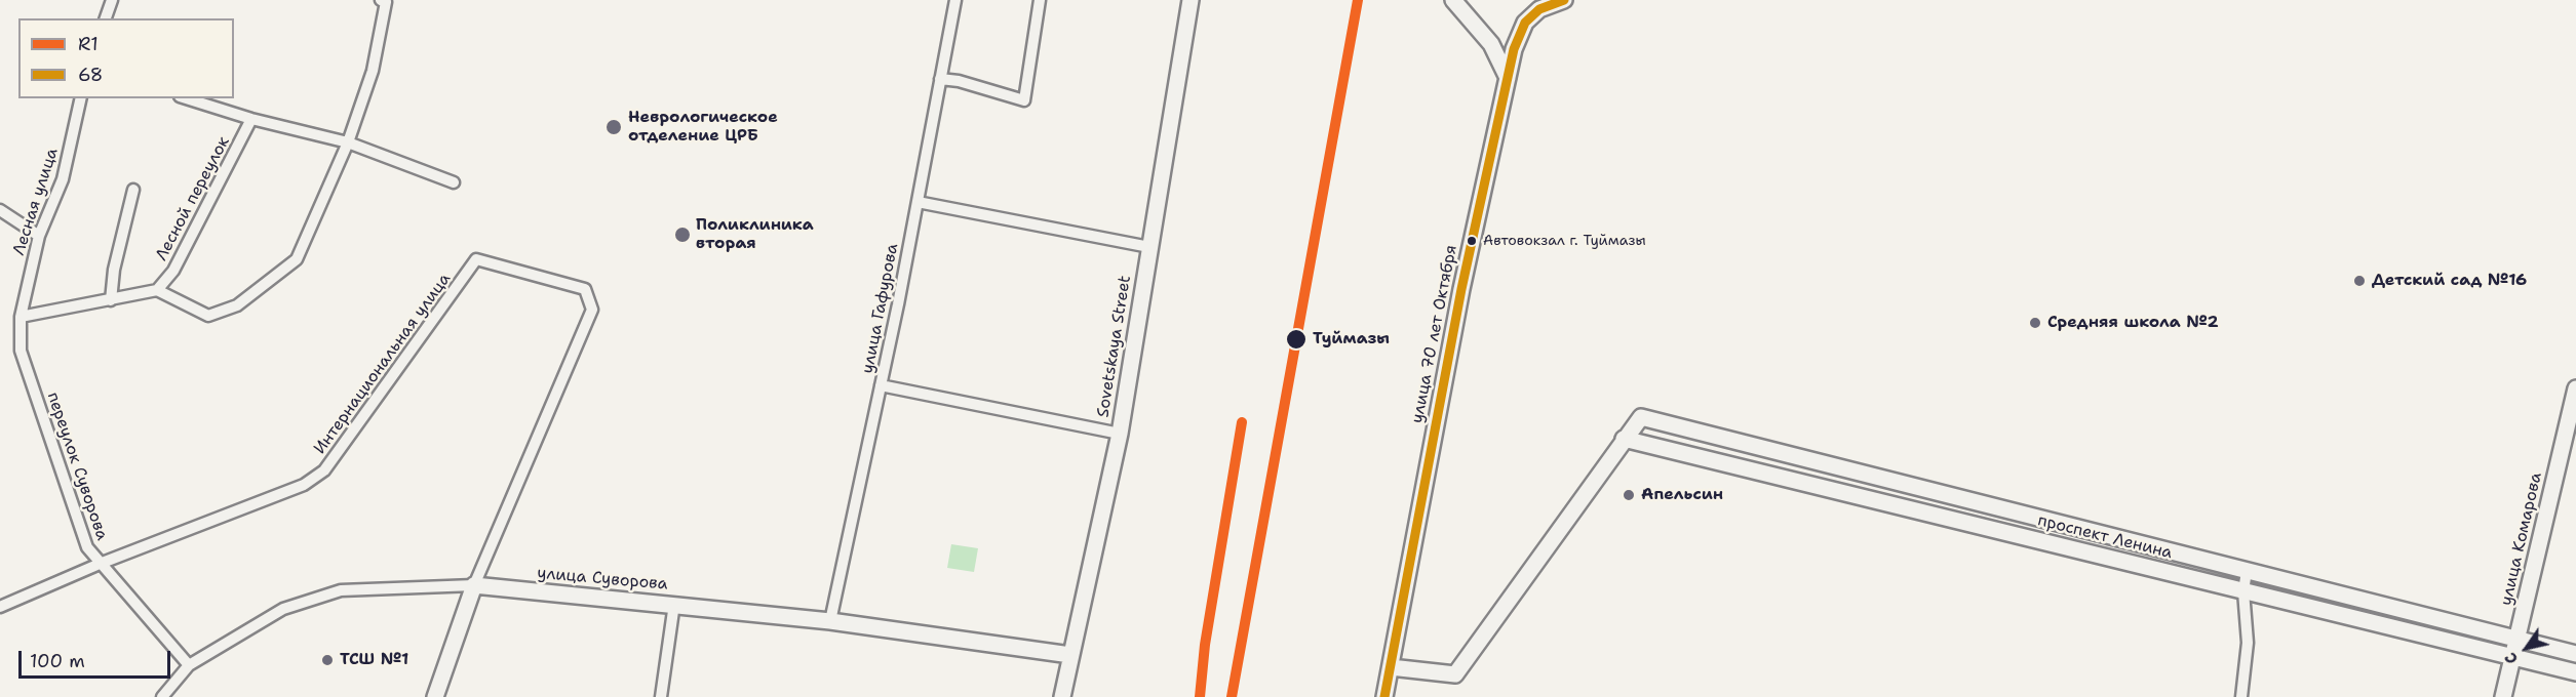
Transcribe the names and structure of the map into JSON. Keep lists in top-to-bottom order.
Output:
{
  "streets": {
    "street": [
      "Лесной переулок",
      "Лесная улица",
      "улица Гафурова",
      "улица 70 лет Октября",
      "Sovetskaya Street",
      "Интернациональная улица",
      "переулок Суворова",
      "проспект Ленина",
      "улица Комарова",
      "улица Суворова"
    ]
  },
  "crossings": [
    ["Лесная улица", "переулок Суворова"],
    ["улица Гафурова", "улица Суворова"],
    ["Sovetskaya Street", "улица Суворова"],
    ["Интернациональная улица", "переулок Суворова"],
    ["Интернациональная улица", "улица Суворова"],
    ["переулок Суворова", "улица Суворова"],
    ["проспект Ленина", "улица Комарова"]
  ],
  "places": [
    "Неврологическое отделение ЦРБ",
    "Поликлиника вторая",
    "Автовокзал г. Туймазы",
    "Детский сад №16",
    "Средняя школа №2",
    "Туймазы",
    "Апельсин",
    "ТСШ №1"
  ],
  "lines": ["transit line R1", "transit line 68"],
  "legend": ["R1", "68"],
  "scale_bar": "100 m",
  "north": "bottom left"
}
